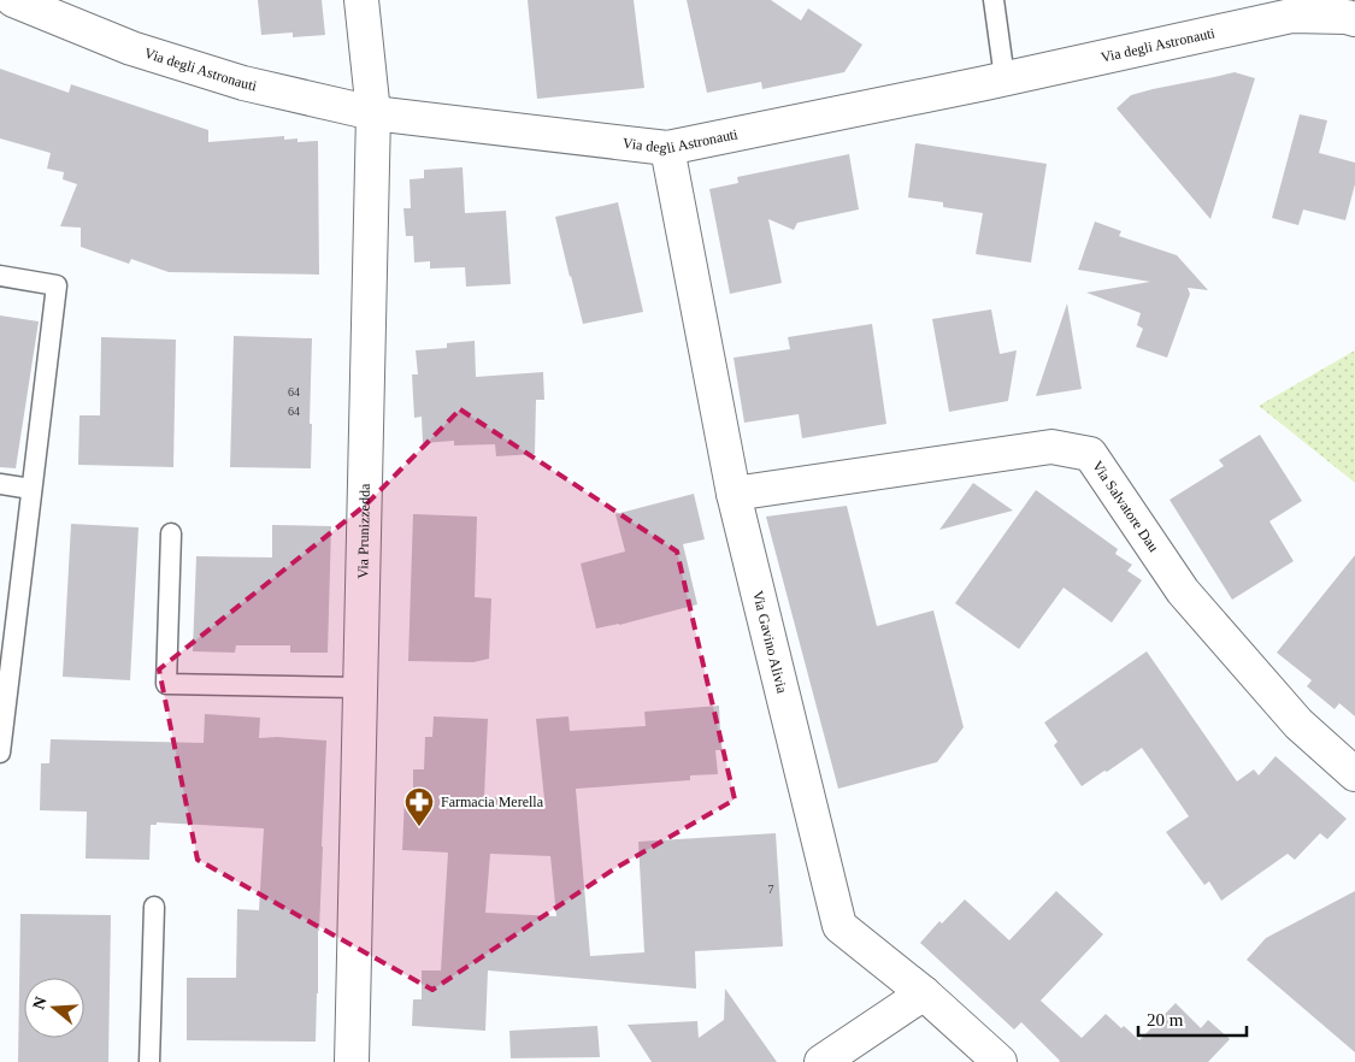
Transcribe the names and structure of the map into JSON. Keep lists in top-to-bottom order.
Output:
{
  "streets": {
    "street": [
      "Via degli Astronauti",
      "Via Salvatore Dau",
      "Via Prunizzedda",
      "Via Gavino Alivia"
    ]
  },
  "crossings": [
    ["Via degli Astronauti", "Via Prunizzedda"],
    ["Via degli Astronauti", "Via Gavino Alivia"],
    ["Via Salvatore Dau", "Via Gavino Alivia"]
  ],
  "places": {
    "pharmacy": ["Farmacia Merella"]
  },
  "house_numbers": ["64", "64", "7"],
  "scale_bar": "20 m",
  "north": "left"
}
